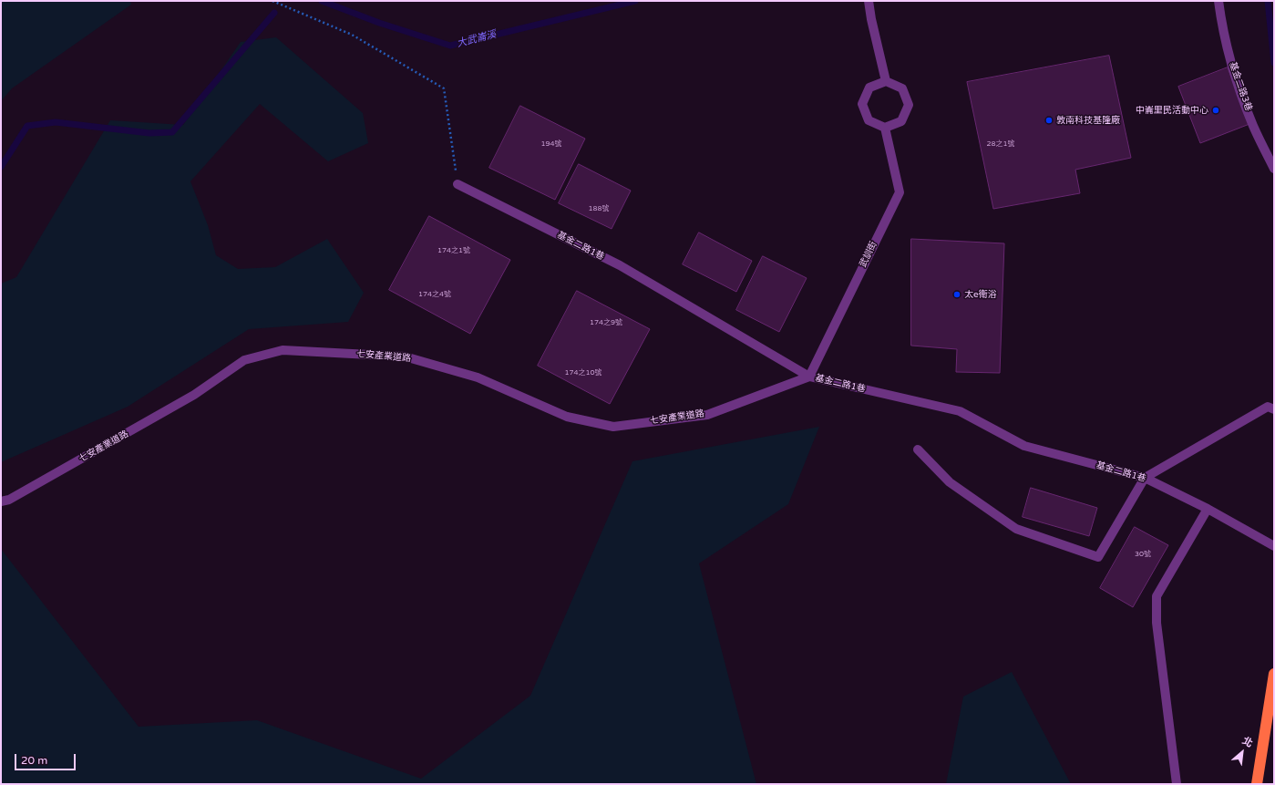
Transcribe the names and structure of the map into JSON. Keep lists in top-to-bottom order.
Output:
{
  "streets": {
    "street": [
      "基金二路3巷",
      "基金二路1巷",
      "武訓街",
      "七安產業道路"
    ]
  },
  "crossings": [
    ["基金二路1巷", "武訓街"],
    ["基金二路1巷", "七安產業道路"],
    ["武訓街", "七安產業道路"]
  ],
  "water": ["大武崙溪"],
  "places": ["中崙里民活動中心", "敦南科技基隆廠", "太e衛浴"],
  "house_numbers": [
    "194號",
    "28之1號",
    "188號",
    "174之1號",
    "174之4號",
    "174之9號",
    "174之10號",
    "30號"
  ],
  "scale_bar": "20 m",
  "north": "top right"
}
